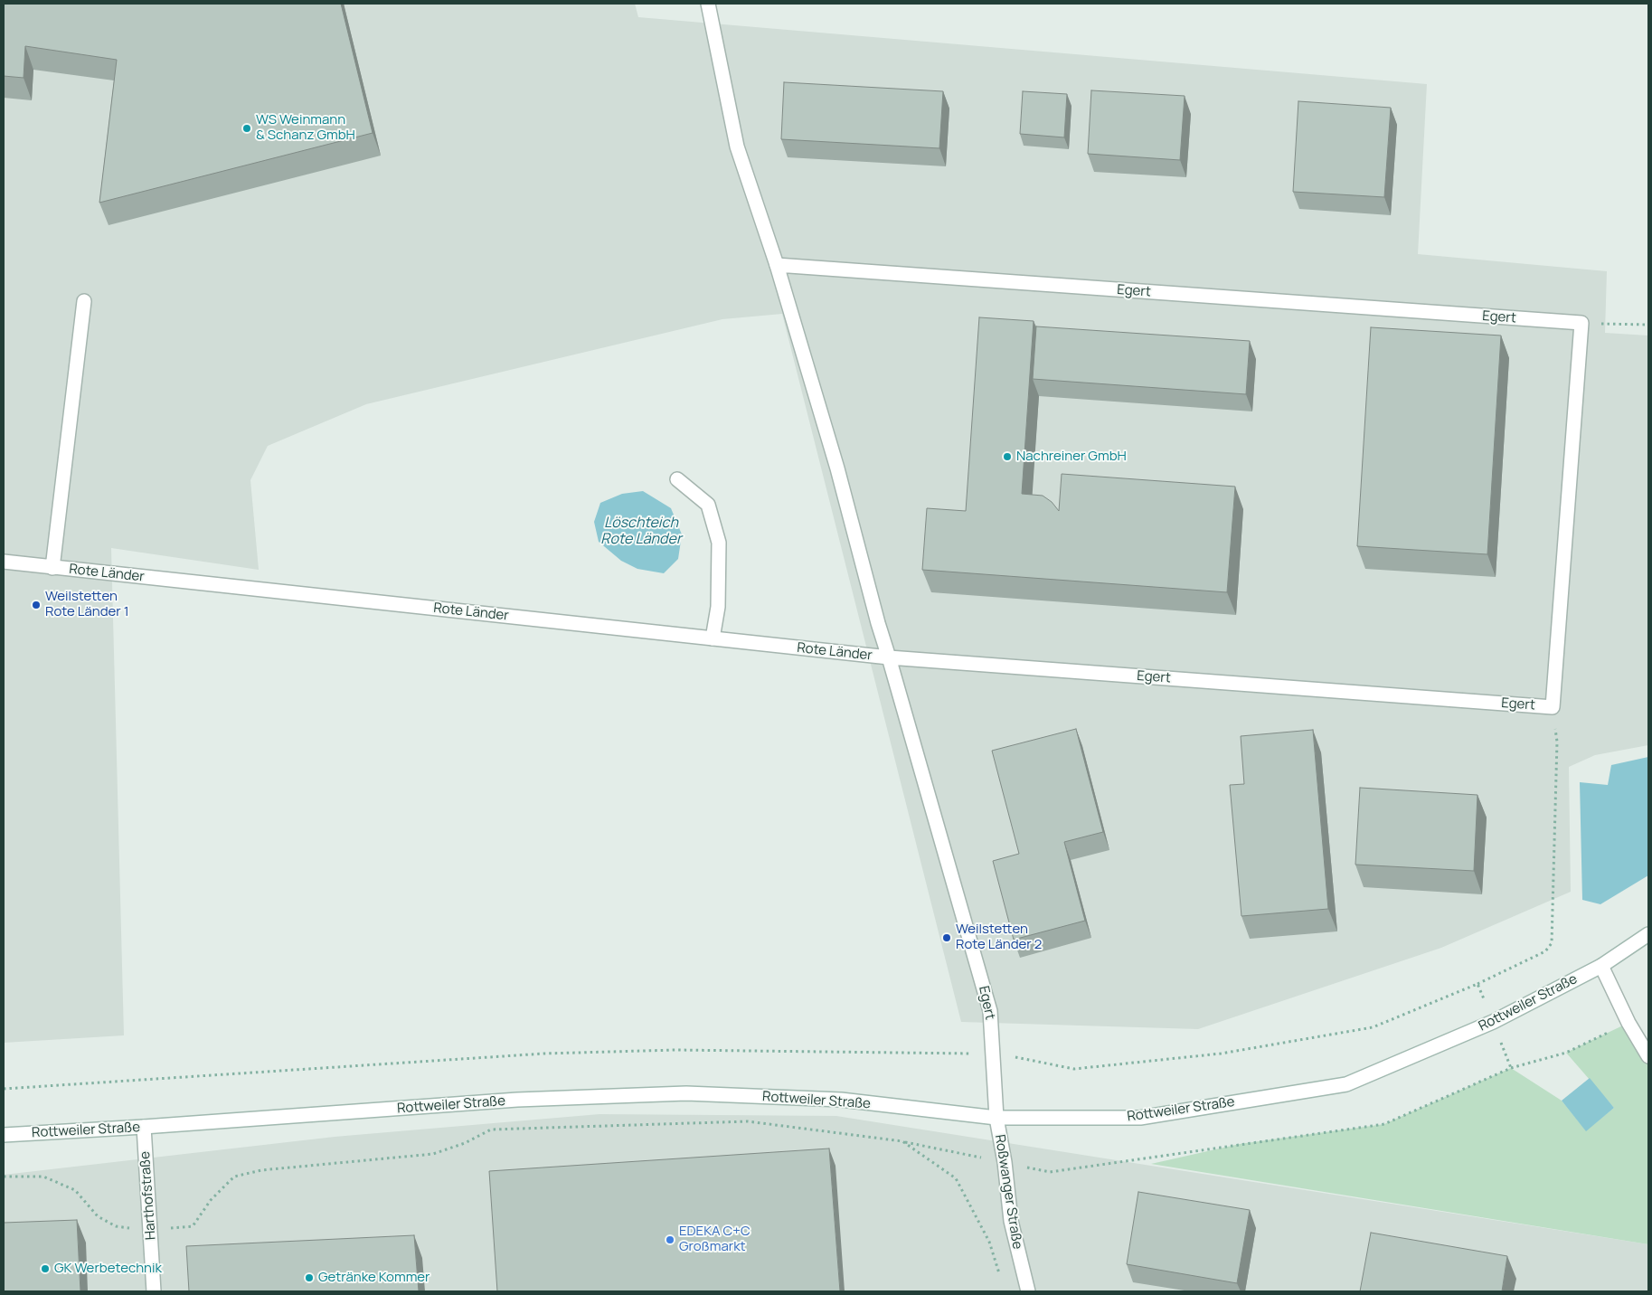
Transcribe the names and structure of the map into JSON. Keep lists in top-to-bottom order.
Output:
{
  "streets": {
    "street": [
      "Egert",
      "Rote Länder",
      "Rottweiler Straße",
      "Roßwanger Straße",
      "Harthofstraße"
    ]
  },
  "crossings": [
    ["Egert", "Rote Länder"],
    ["Egert", "Rottweiler Straße"],
    ["Egert", "Roßwanger Straße"],
    ["Rottweiler Straße", "Roßwanger Straße"],
    ["Rottweiler Straße", "Harthofstraße"]
  ],
  "water": ["Löschteich Rote Länder"],
  "places": [
    "WS Weinmann & Schanz GmbH",
    "Nachreiner GmbH",
    "Weilstetten Rote Länder 1",
    "Weilstetten Rote Länder 2",
    "EDEKA C+C Großmarkt",
    "GK Werbetechnik",
    "Getränke Kommer"
  ]
}
